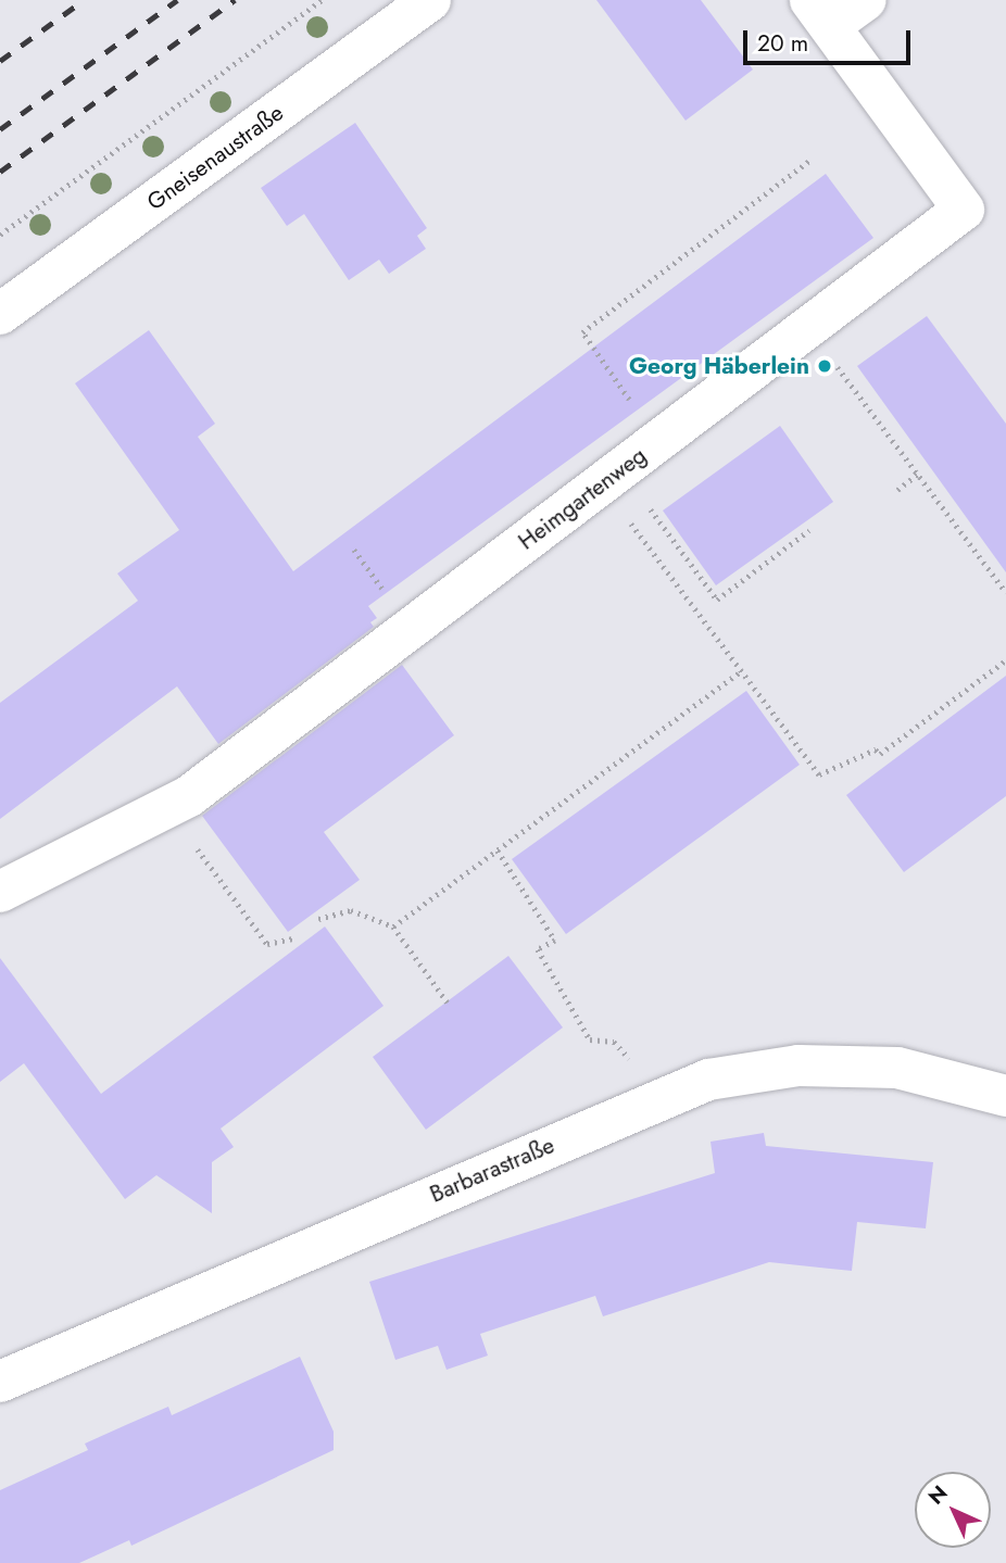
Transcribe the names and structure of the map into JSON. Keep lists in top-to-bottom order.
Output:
{
  "streets": {
    "street": ["Gneisenaustraße", "Heimgartenweg", "Barbarastraße"]
  },
  "places": ["Georg Häberlein"],
  "scale_bar": "20 m",
  "north": "top left"
}
